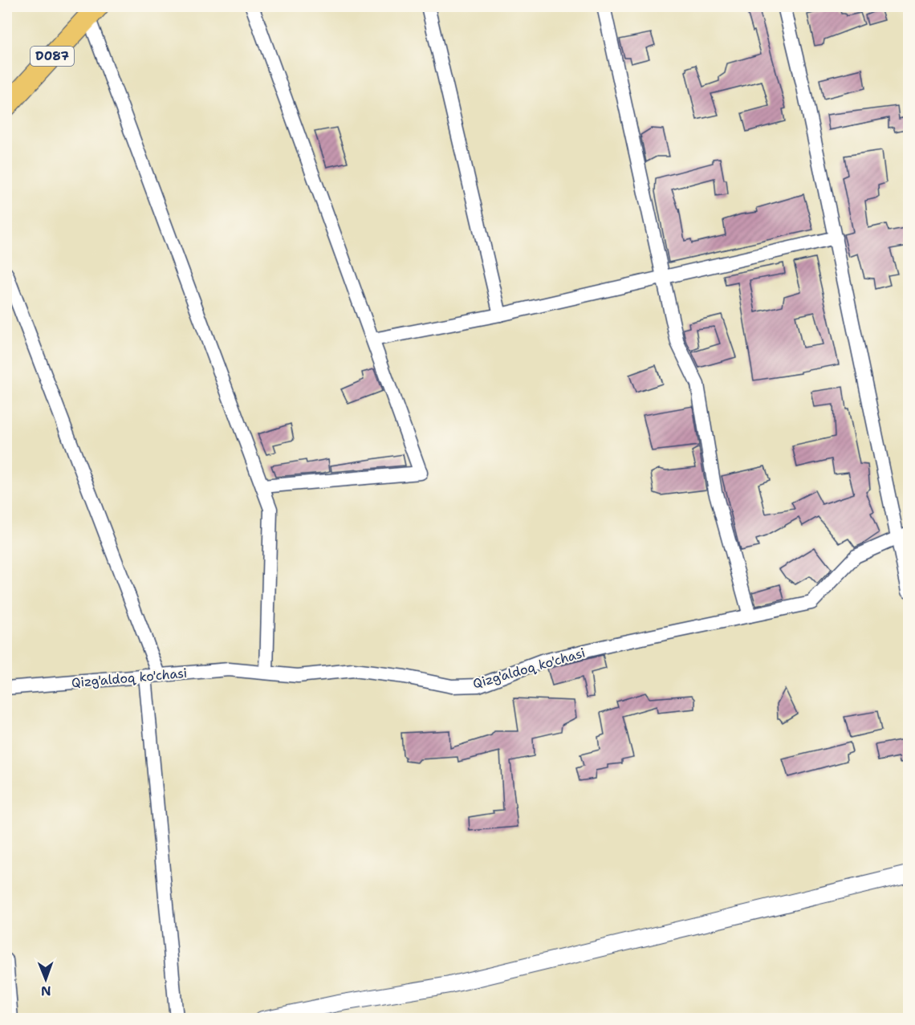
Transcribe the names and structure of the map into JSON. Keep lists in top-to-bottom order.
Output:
{
  "streets": {
    "main road": ["D087"],
    "street": ["Qizg'aldoq ko'chasi"]
  },
  "north": "bottom"
}
